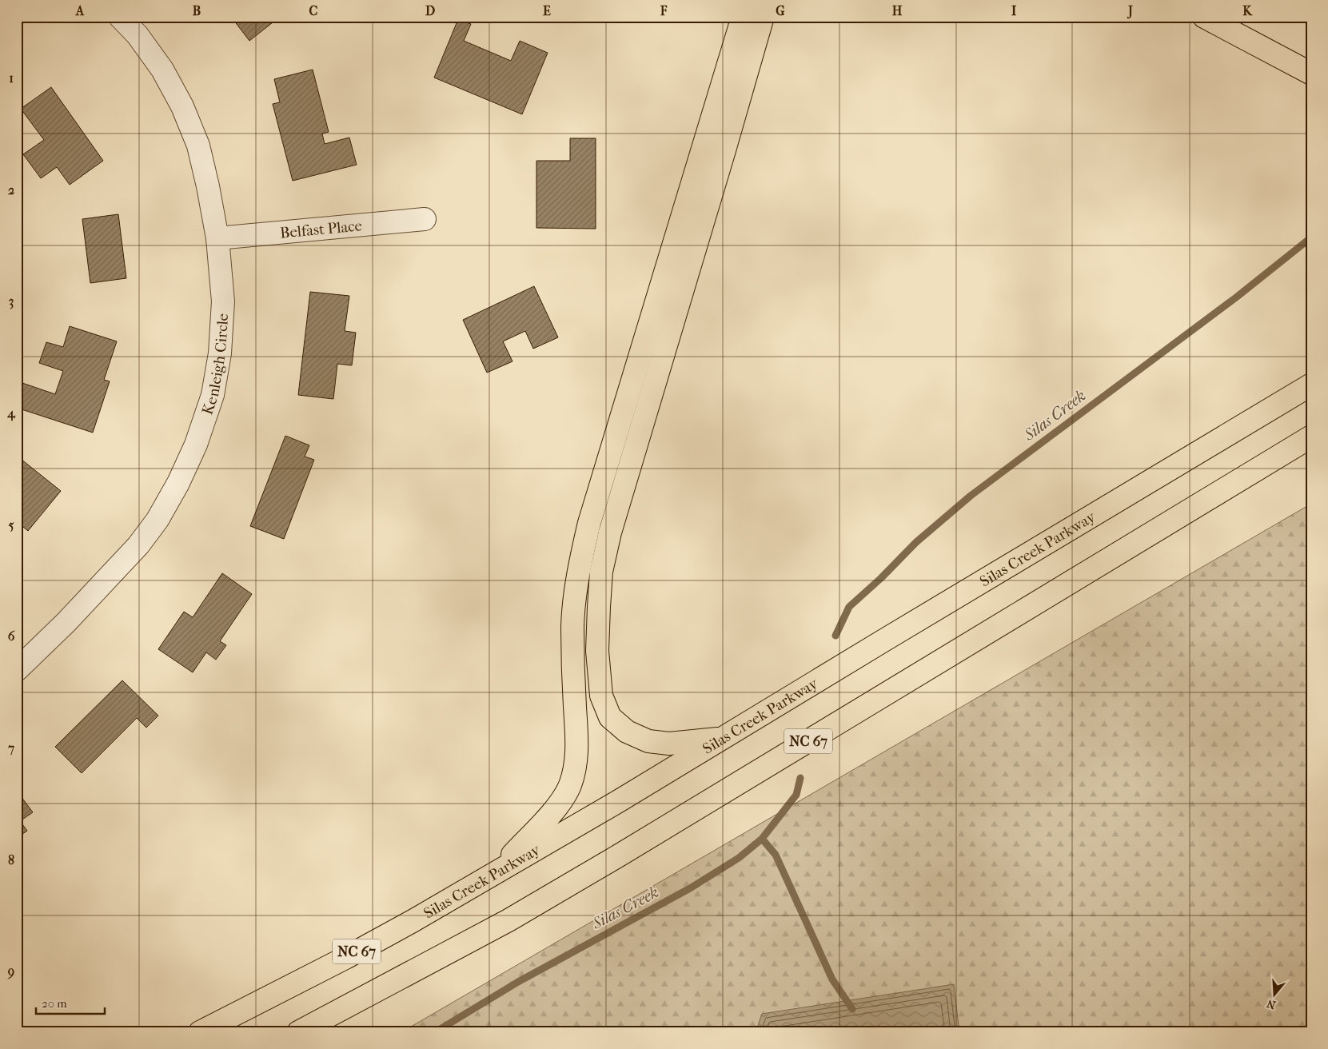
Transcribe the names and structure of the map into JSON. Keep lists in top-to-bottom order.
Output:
{
  "streets": {
    "main road": ["Silas Creek Parkway", "NC 67"],
    "street": ["Belfast Place", "Kenleigh Circle"]
  },
  "crossings": [
    ["Belfast Place", "Kenleigh Circle"]
  ],
  "water": ["Silas Creek"],
  "scale_bar": "20 m",
  "north": "bottom",
  "grid": {
    "columns": [
      "A",
      "B",
      "C",
      "D",
      "E",
      "F",
      "G",
      "H",
      "I",
      "J",
      "K"
    ],
    "rows": [
      "1",
      "2",
      "3",
      "4",
      "5",
      "6",
      "7",
      "8",
      "9"
    ]
  }
}
